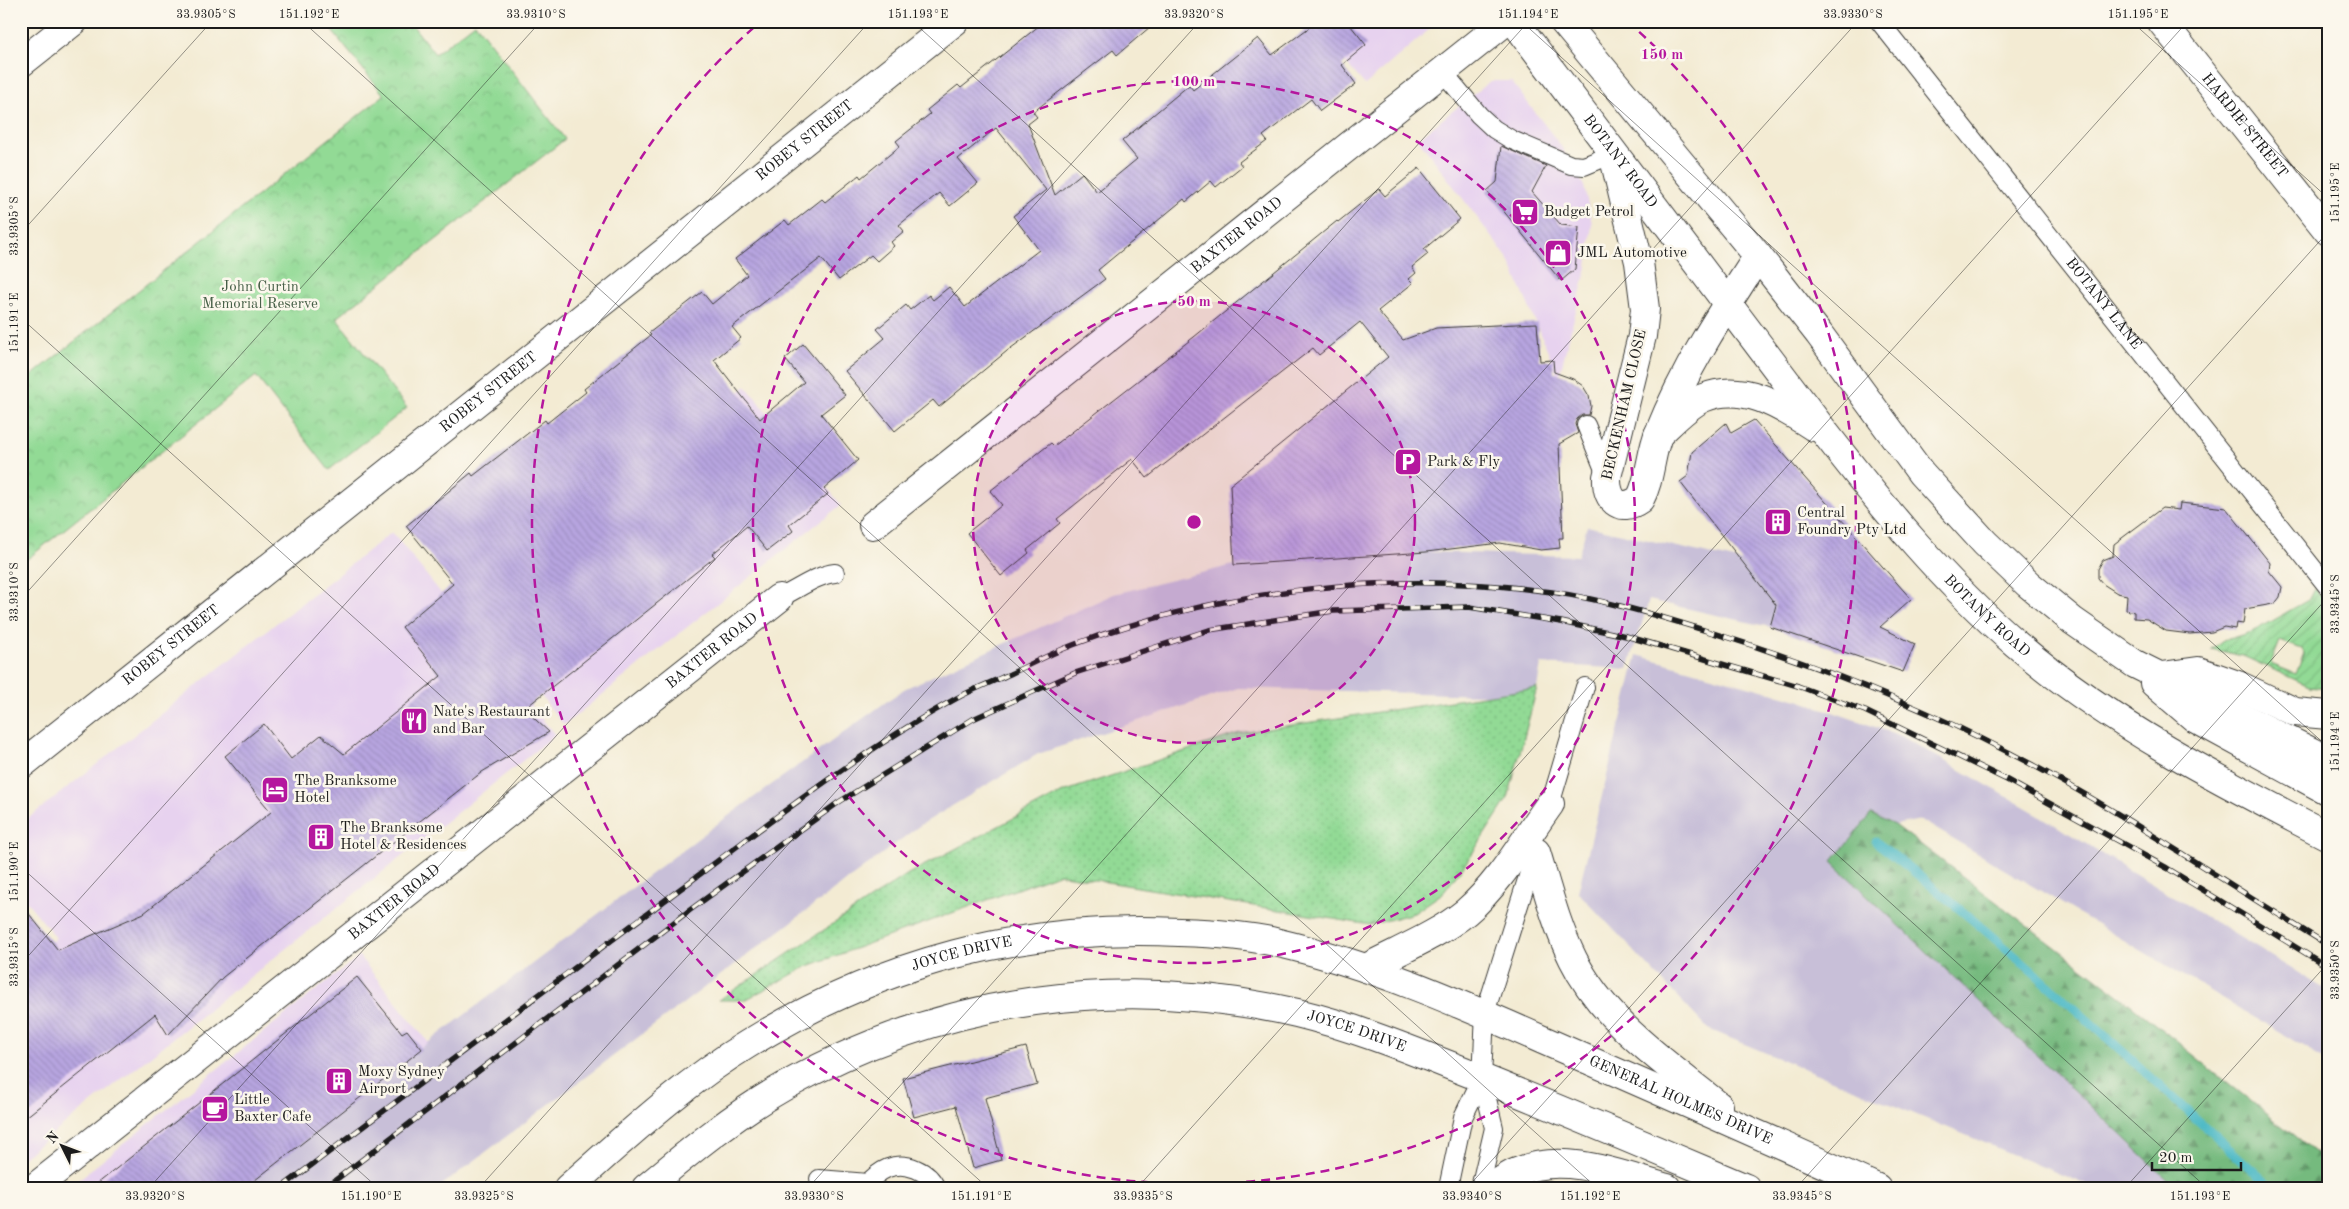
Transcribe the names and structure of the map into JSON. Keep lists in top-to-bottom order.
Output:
{
  "streets": {
    "main road": [
      "HARDIE STREET",
      "ROBEY STREET",
      "BOTANY ROAD",
      "BAXTER ROAD",
      "BECKENHAM CLOSE",
      "JOYCE DRIVE",
      "GENERAL HOLMES DRIVE"
    ],
    "lane": ["BOTANY LANE"]
  },
  "crossings": [
    ["BOTANY ROAD", "BECKENHAM CLOSE"],
    ["JOYCE DRIVE", "GENERAL HOLMES DRIVE"]
  ],
  "parks": ["John Curtin Memorial Reserve"],
  "places": {
    "supermarket": ["Budget Petrol"],
    "shop": ["JML Automotive"],
    "parking": ["Park & Fly"],
    "building": ["Central Foundry Pty Ltd", "The Branksome Hotel & Residences", "Moxy Sydney Airport"],
    "restaurant": ["Nate's Restaurant and Bar"],
    "hotel": ["The Branksome Hotel"],
    "cafe": ["Little Baxter Cafe"]
  },
  "scale_bar": "20 m",
  "north": "top left",
  "coordinates": [
    "33.9305°S",
    "151.192°E",
    "33.9310°S",
    "151.193°E",
    "33.9320°S",
    "151.194°E",
    "33.9330°S",
    "151.195°E",
    "151.191°E",
    "33.9345°S",
    "151.190°E",
    "33.9315°S",
    "33.9350°S",
    "33.9325°S",
    "33.9335°S",
    "33.9340°S"
  ],
  "rings": ["150 m", "100 m", "50 m"]
}
